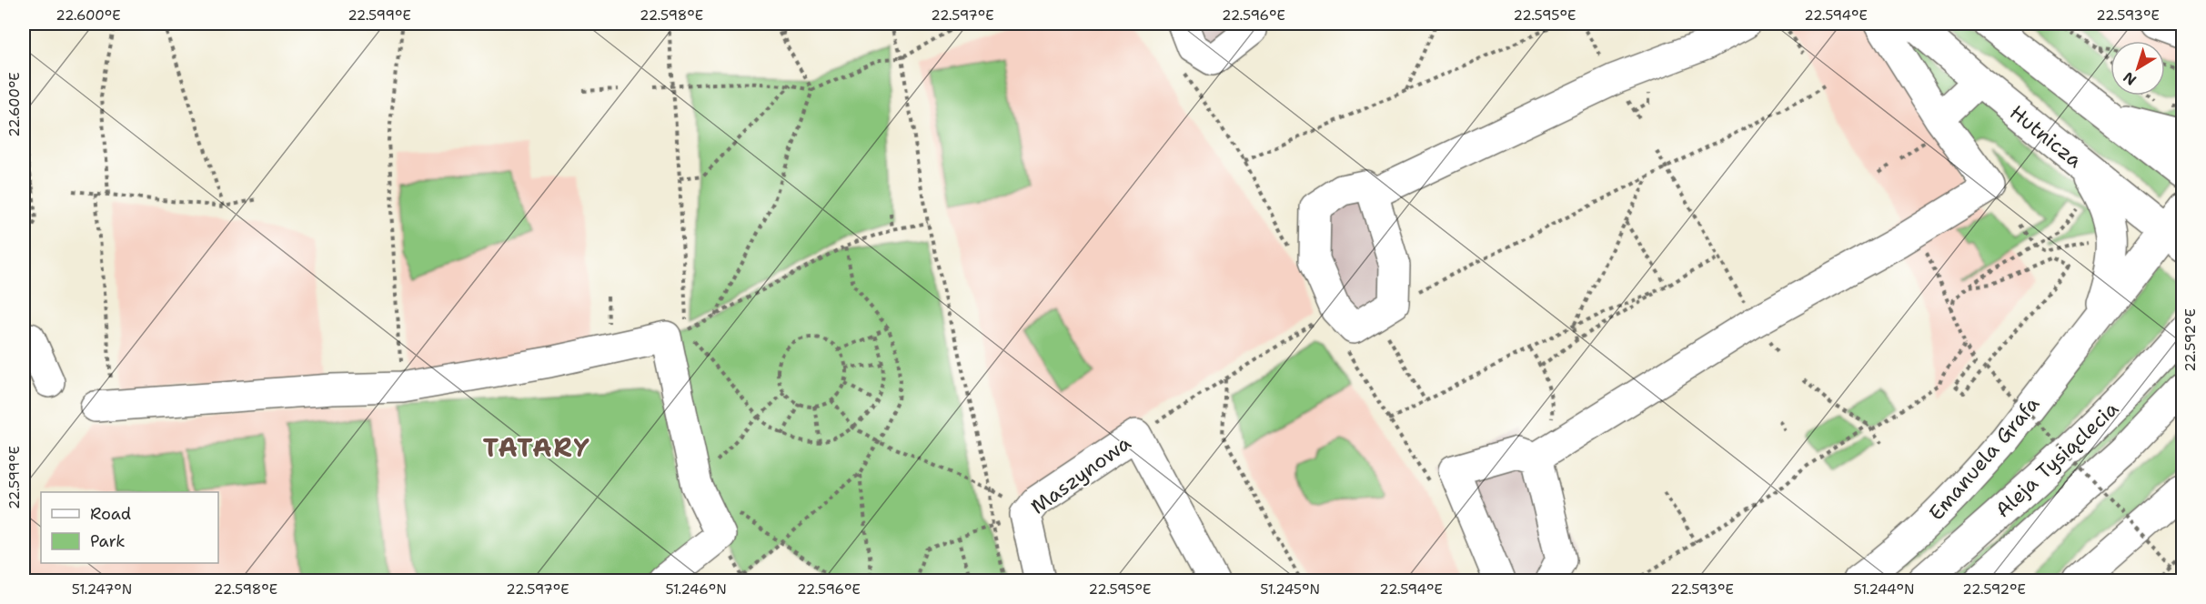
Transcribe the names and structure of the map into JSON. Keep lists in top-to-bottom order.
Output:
{
  "streets": {
    "street": [
      "Hutnicza",
      "Emanuela Grafa",
      "Aleja Tysiąclecia",
      "Maszynowa"
    ]
  },
  "crossings": [
    ["Hutnicza", "Emanuela Grafa"]
  ],
  "districts": ["TATARY"],
  "legend": ["Road", "Park"],
  "north": "bottom left",
  "coordinates": [
    "22.600°E",
    "22.599°E",
    "22.598°E",
    "22.597°E",
    "22.596°E",
    "22.595°E",
    "22.594°E",
    "22.593°E",
    "22.592°E",
    "51.247°N",
    "51.246°N",
    "51.245°N",
    "51.244°N"
  ]
}
